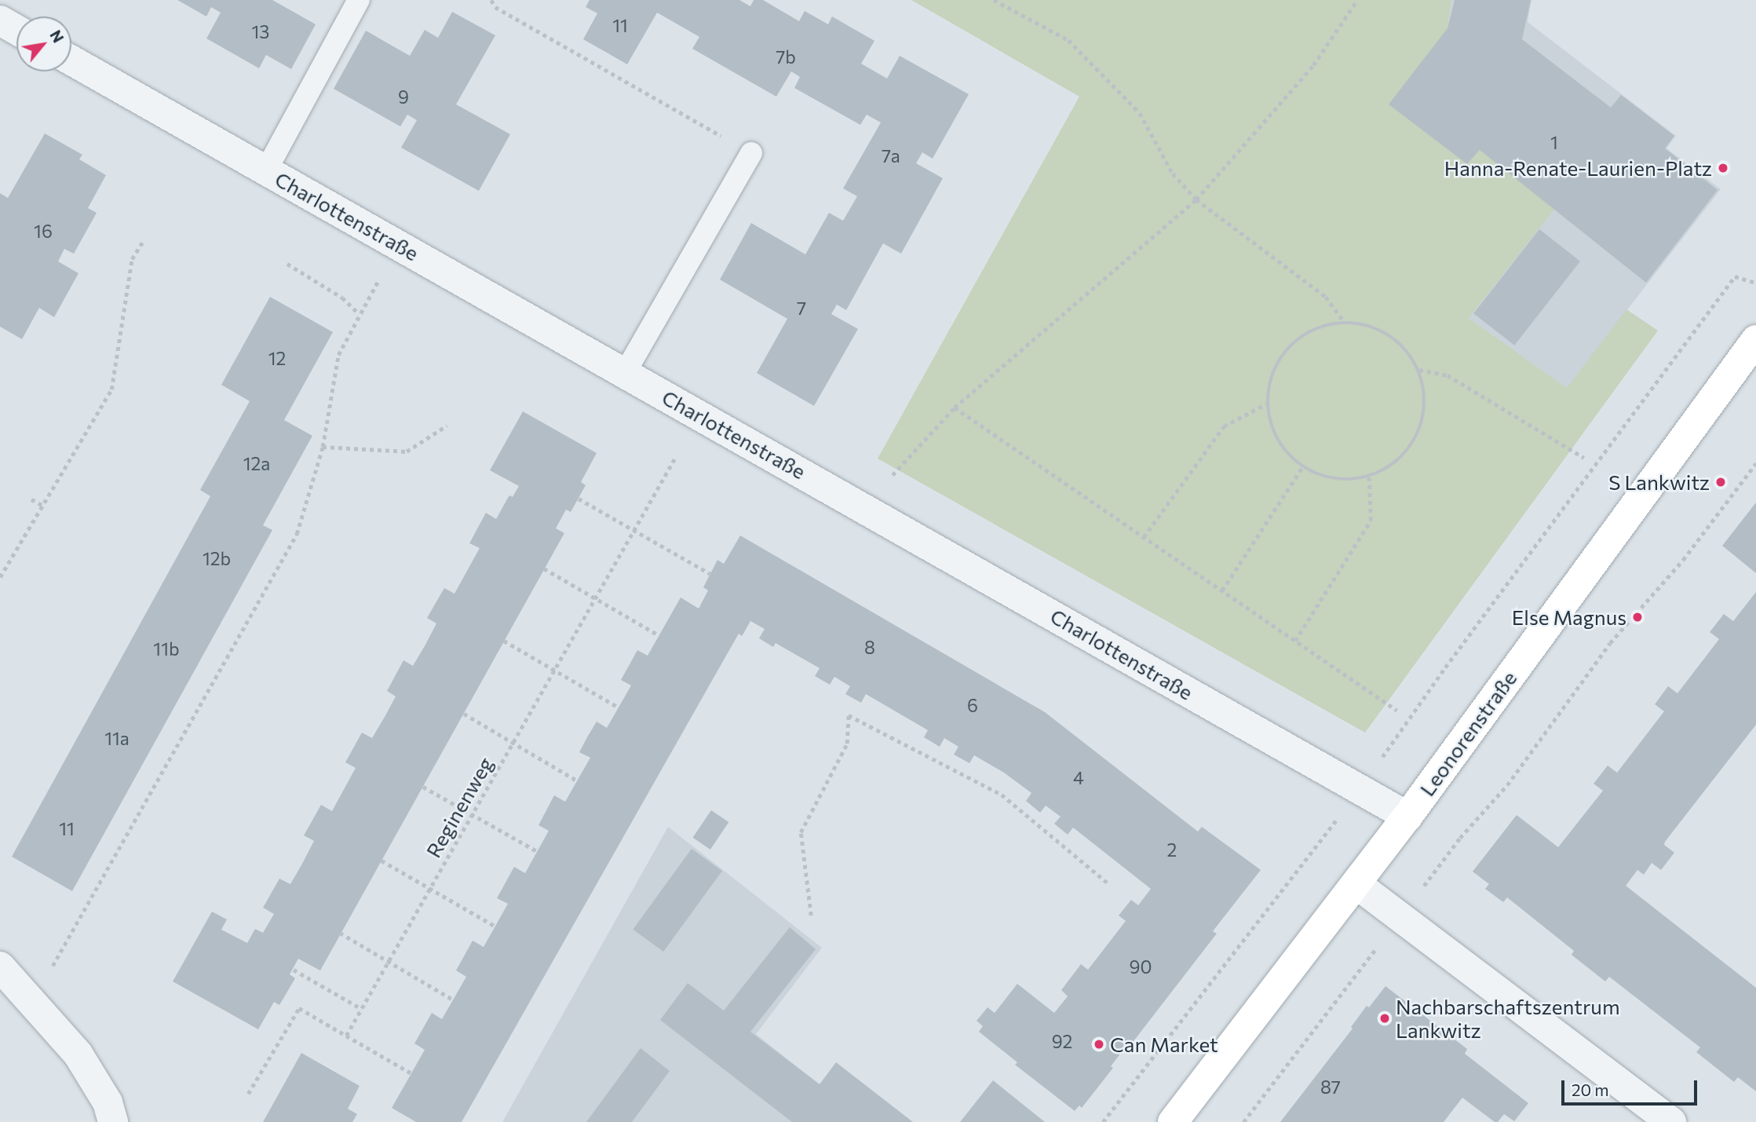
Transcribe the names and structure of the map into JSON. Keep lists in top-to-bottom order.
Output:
{
  "streets": {
    "main road": ["Leonorenstraße"],
    "street": ["Charlottenstraße"],
    "path": ["Reginenweg"]
  },
  "crossings": [
    ["Charlottenstraße", "Leonorenstraße"]
  ],
  "places": [
    "Hanna-Renate-Laurien-Platz",
    "S Lankwitz",
    "Else Magnus",
    "Nachbarschaftszentrum Lankwitz",
    "Can Market"
  ],
  "house_numbers": [
    "11",
    "13",
    "7b",
    "9",
    "1",
    "7a",
    "16",
    "7",
    "12",
    "12a",
    "12b",
    "8",
    "11b",
    "6",
    "11a",
    "4",
    "11",
    "2",
    "90",
    "92",
    "87"
  ],
  "scale_bar": "20 m",
  "north": "top right"
}
